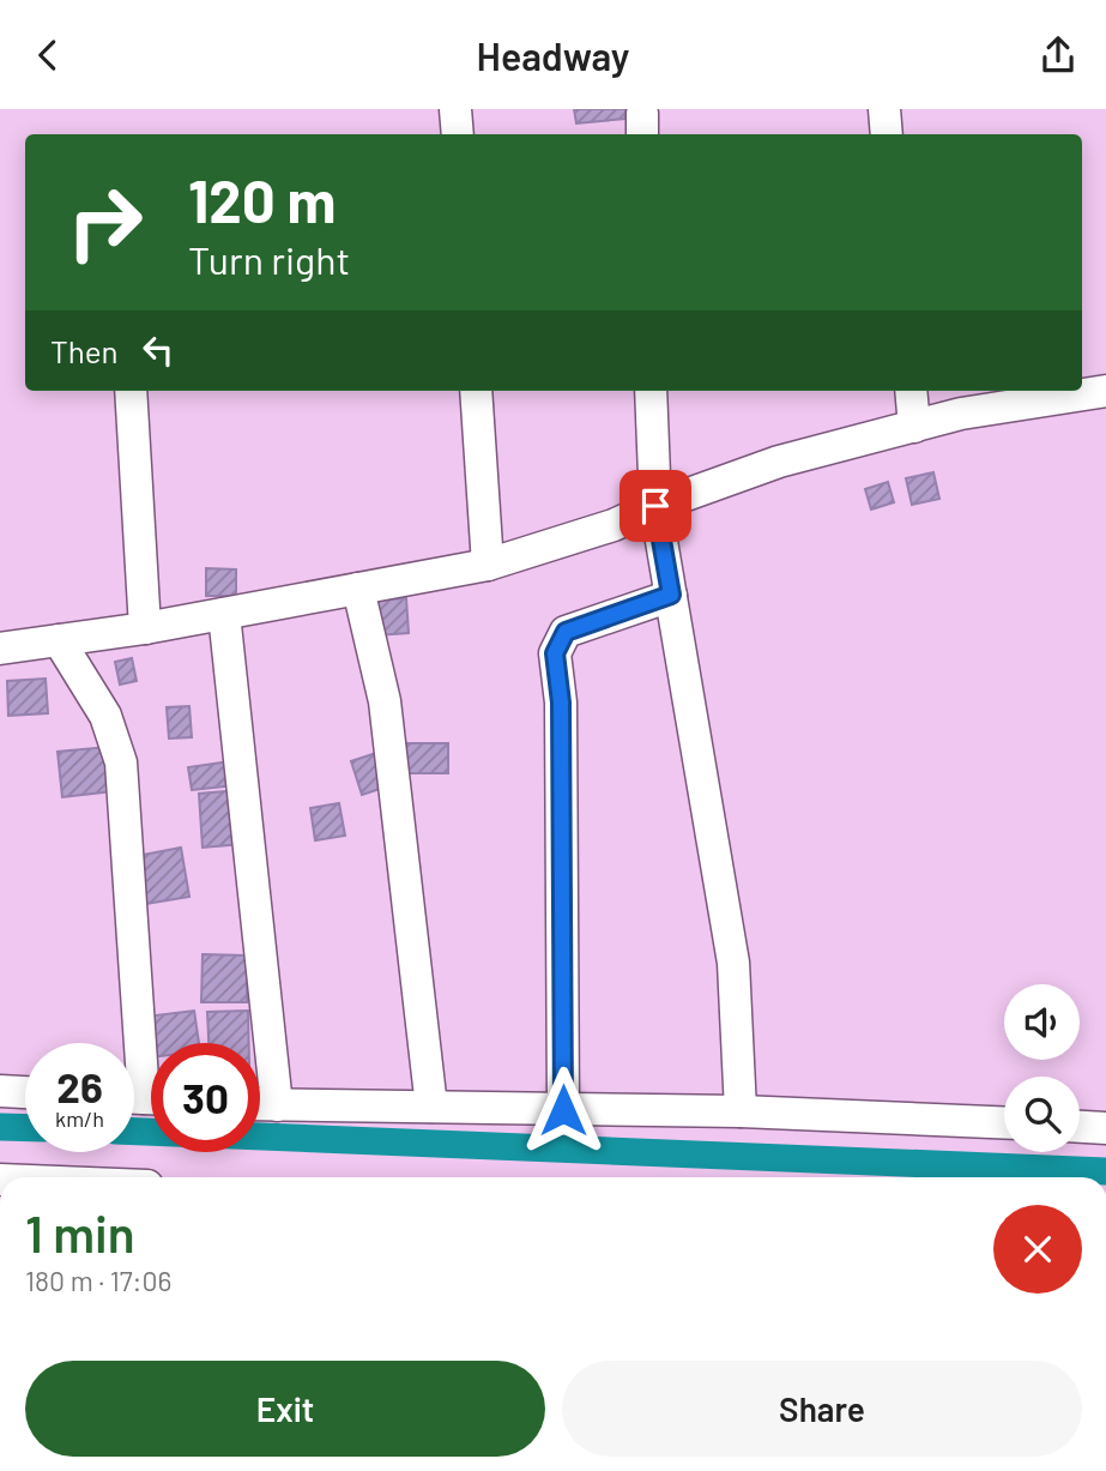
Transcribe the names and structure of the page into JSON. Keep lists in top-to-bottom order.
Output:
{
  "page": {
    "header": "Headway",
    "turn": ["120 m", "Turn right"],
    "then": "Then",
    "speed": "26 km/h",
    "limit": "30",
    "heading": ["1 min", "180 m · 17:06"],
    "buttons": ["Exit", "Share"]
  }
}
